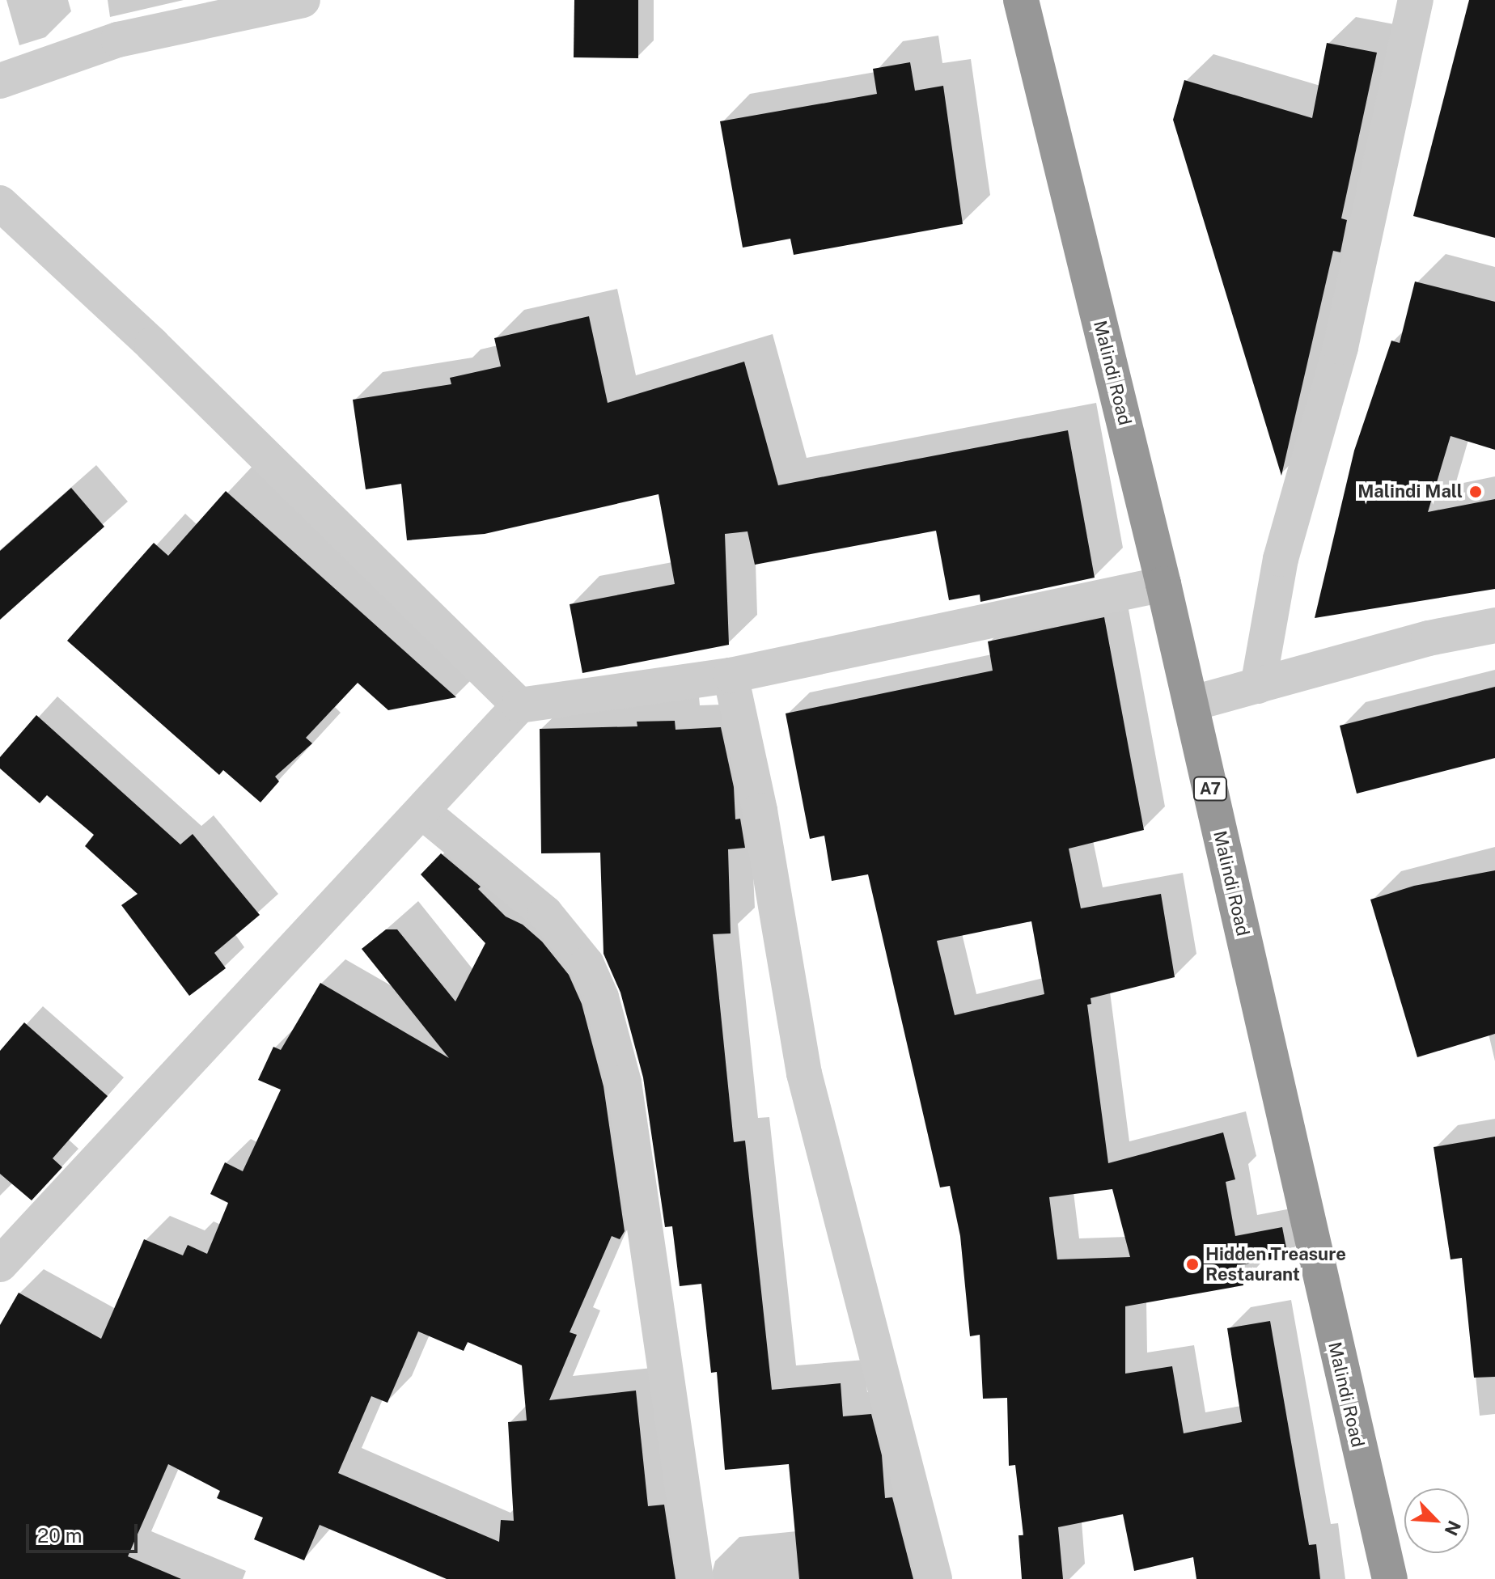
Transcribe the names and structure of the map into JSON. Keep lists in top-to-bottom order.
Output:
{
  "streets": {
    "highway": ["Malindi Road", "A7"]
  },
  "places": ["Malindi Mall", "Hidden Treasure Restaurant"],
  "scale_bar": "20 m",
  "north": "bottom right"
}
